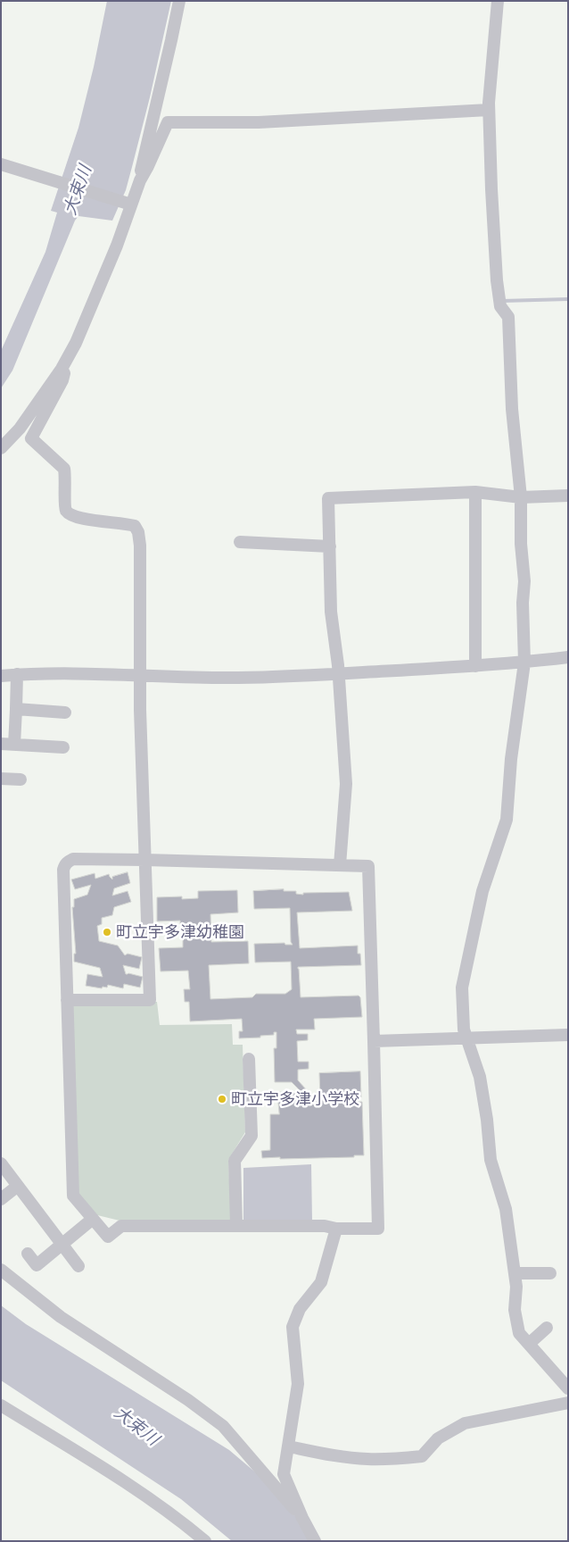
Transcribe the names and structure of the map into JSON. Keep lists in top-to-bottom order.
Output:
{
  "water": ["大束川"],
  "places": ["町立宇多津幼稚園", "町立宇多津小学校"]
}
